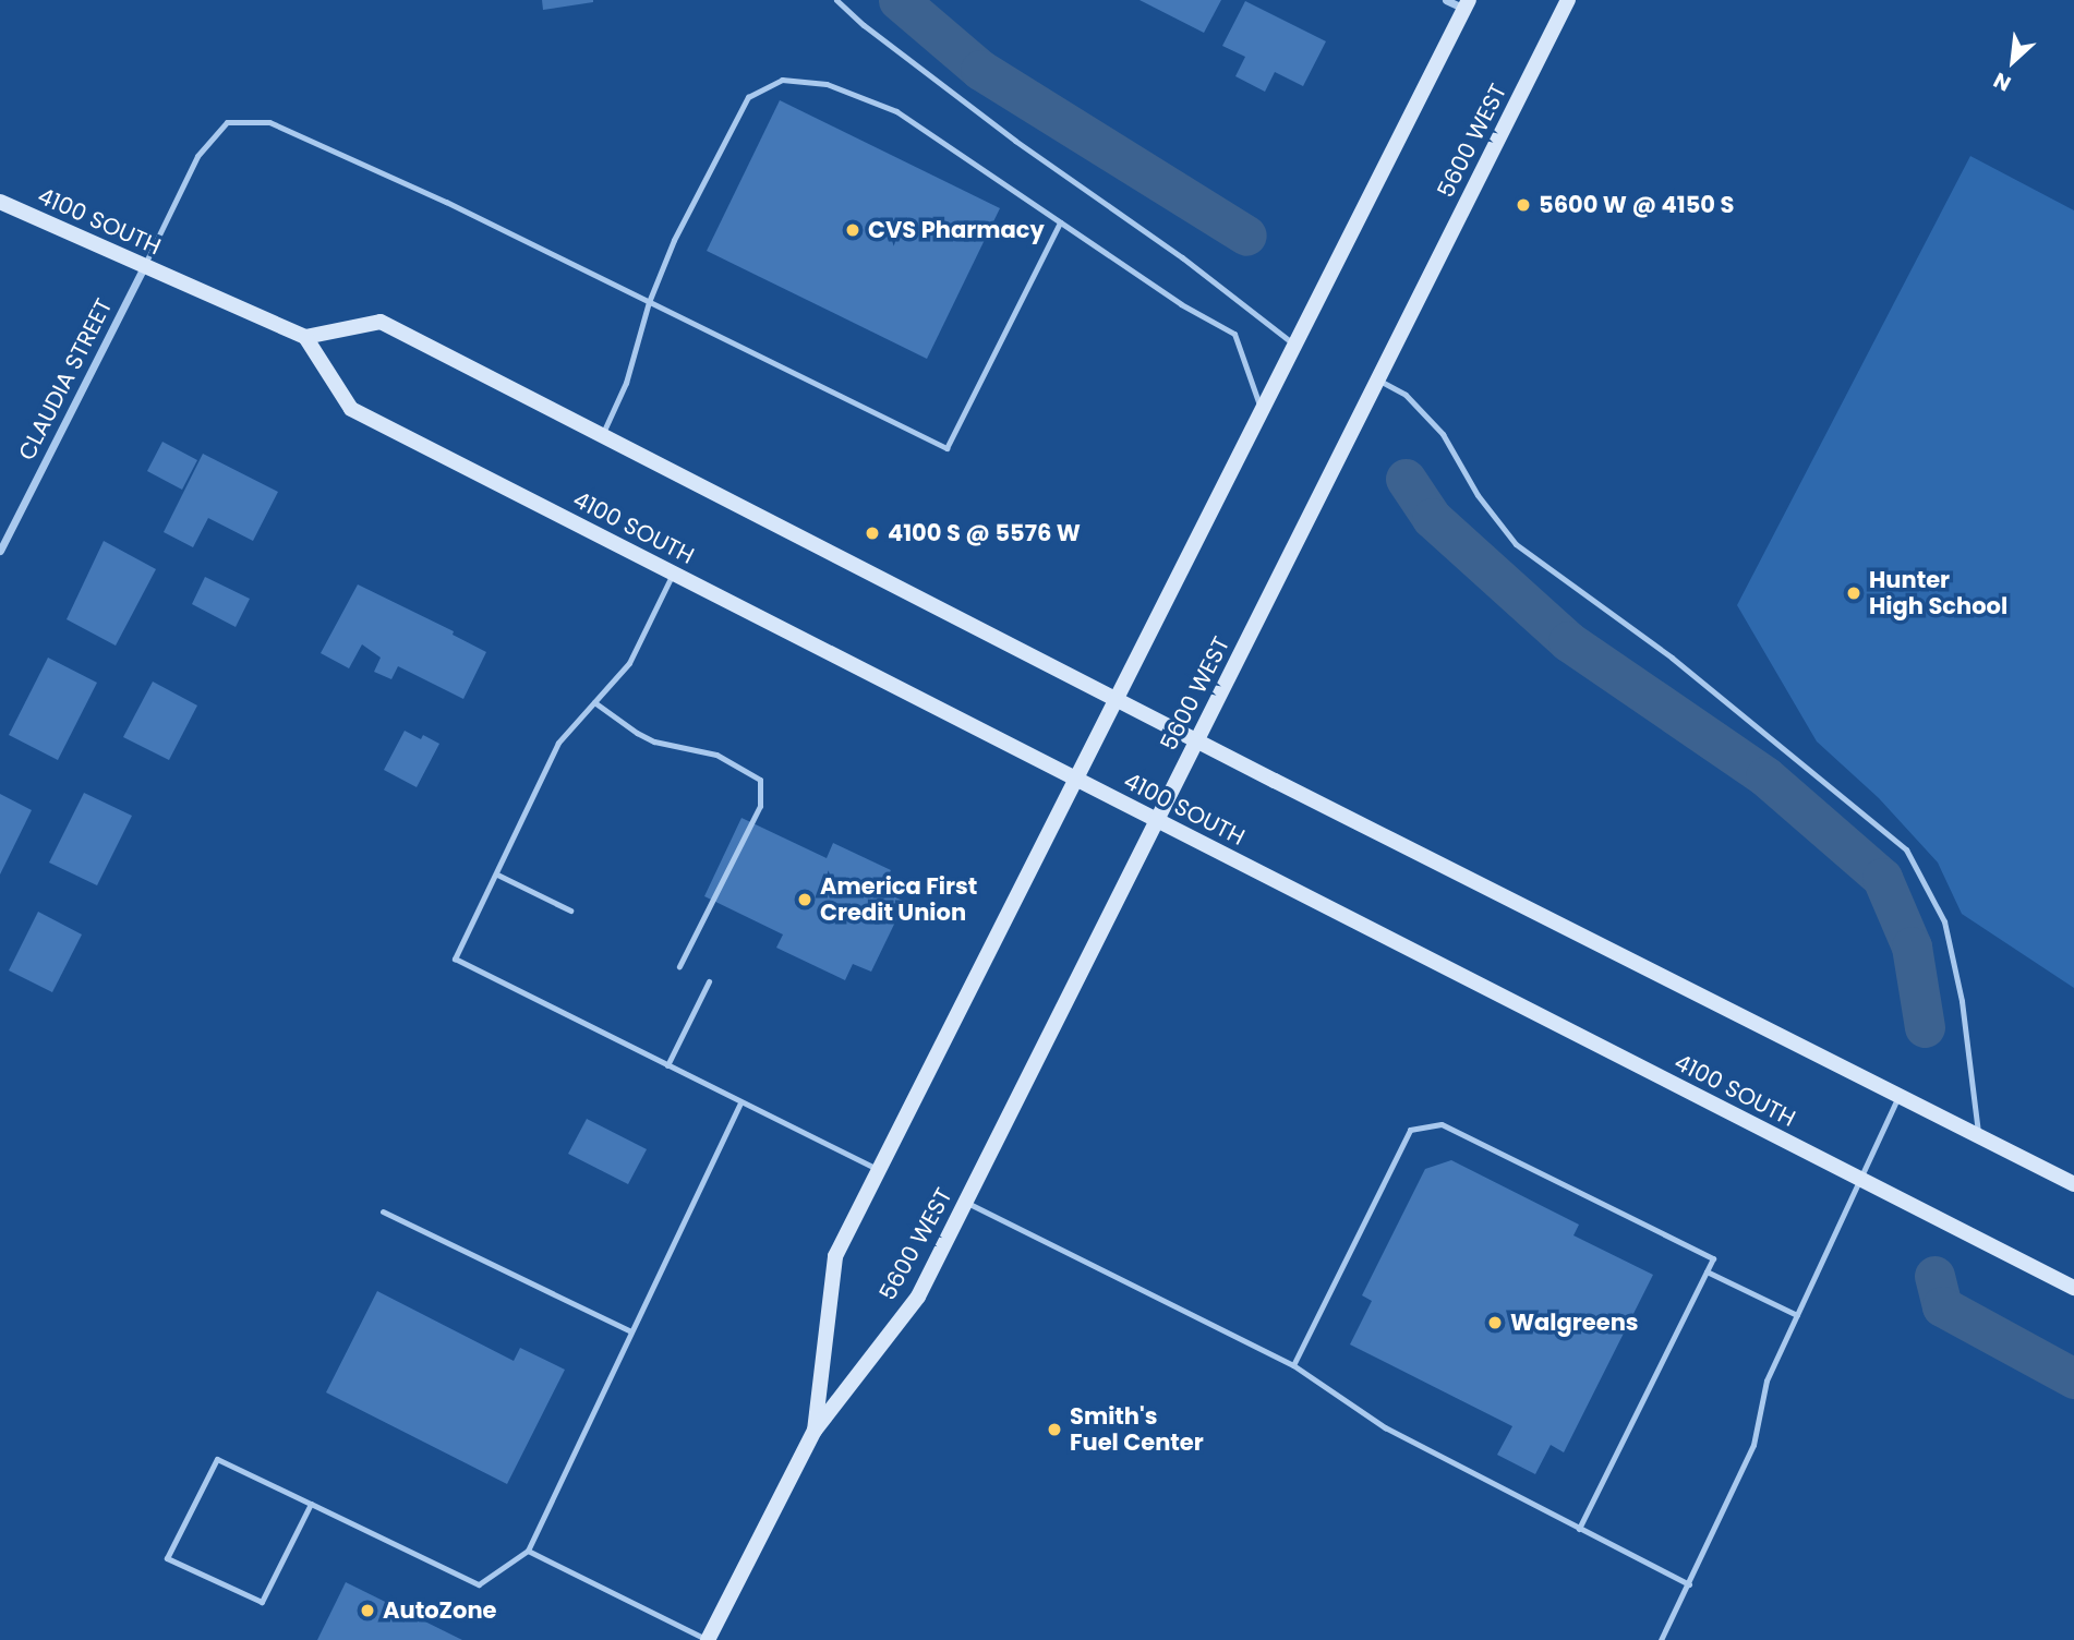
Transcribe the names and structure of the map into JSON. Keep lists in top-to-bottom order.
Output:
{
  "streets": {
    "main road": ["5600 WEST", "4100 SOUTH"],
    "street": ["CLAUDIA STREET"]
  },
  "crossings": [
    ["5600 WEST", "4100 SOUTH"],
    ["4100 SOUTH", "CLAUDIA STREET"]
  ],
  "places": [
    "5600 W @ 4150 S",
    "CVS Pharmacy",
    "4100 S @ 5576 W",
    "Hunter High School",
    "America First Credit Union",
    "Walgreens",
    "Smith's Fuel Center",
    "AutoZone"
  ],
  "north": "bottom left"
}
